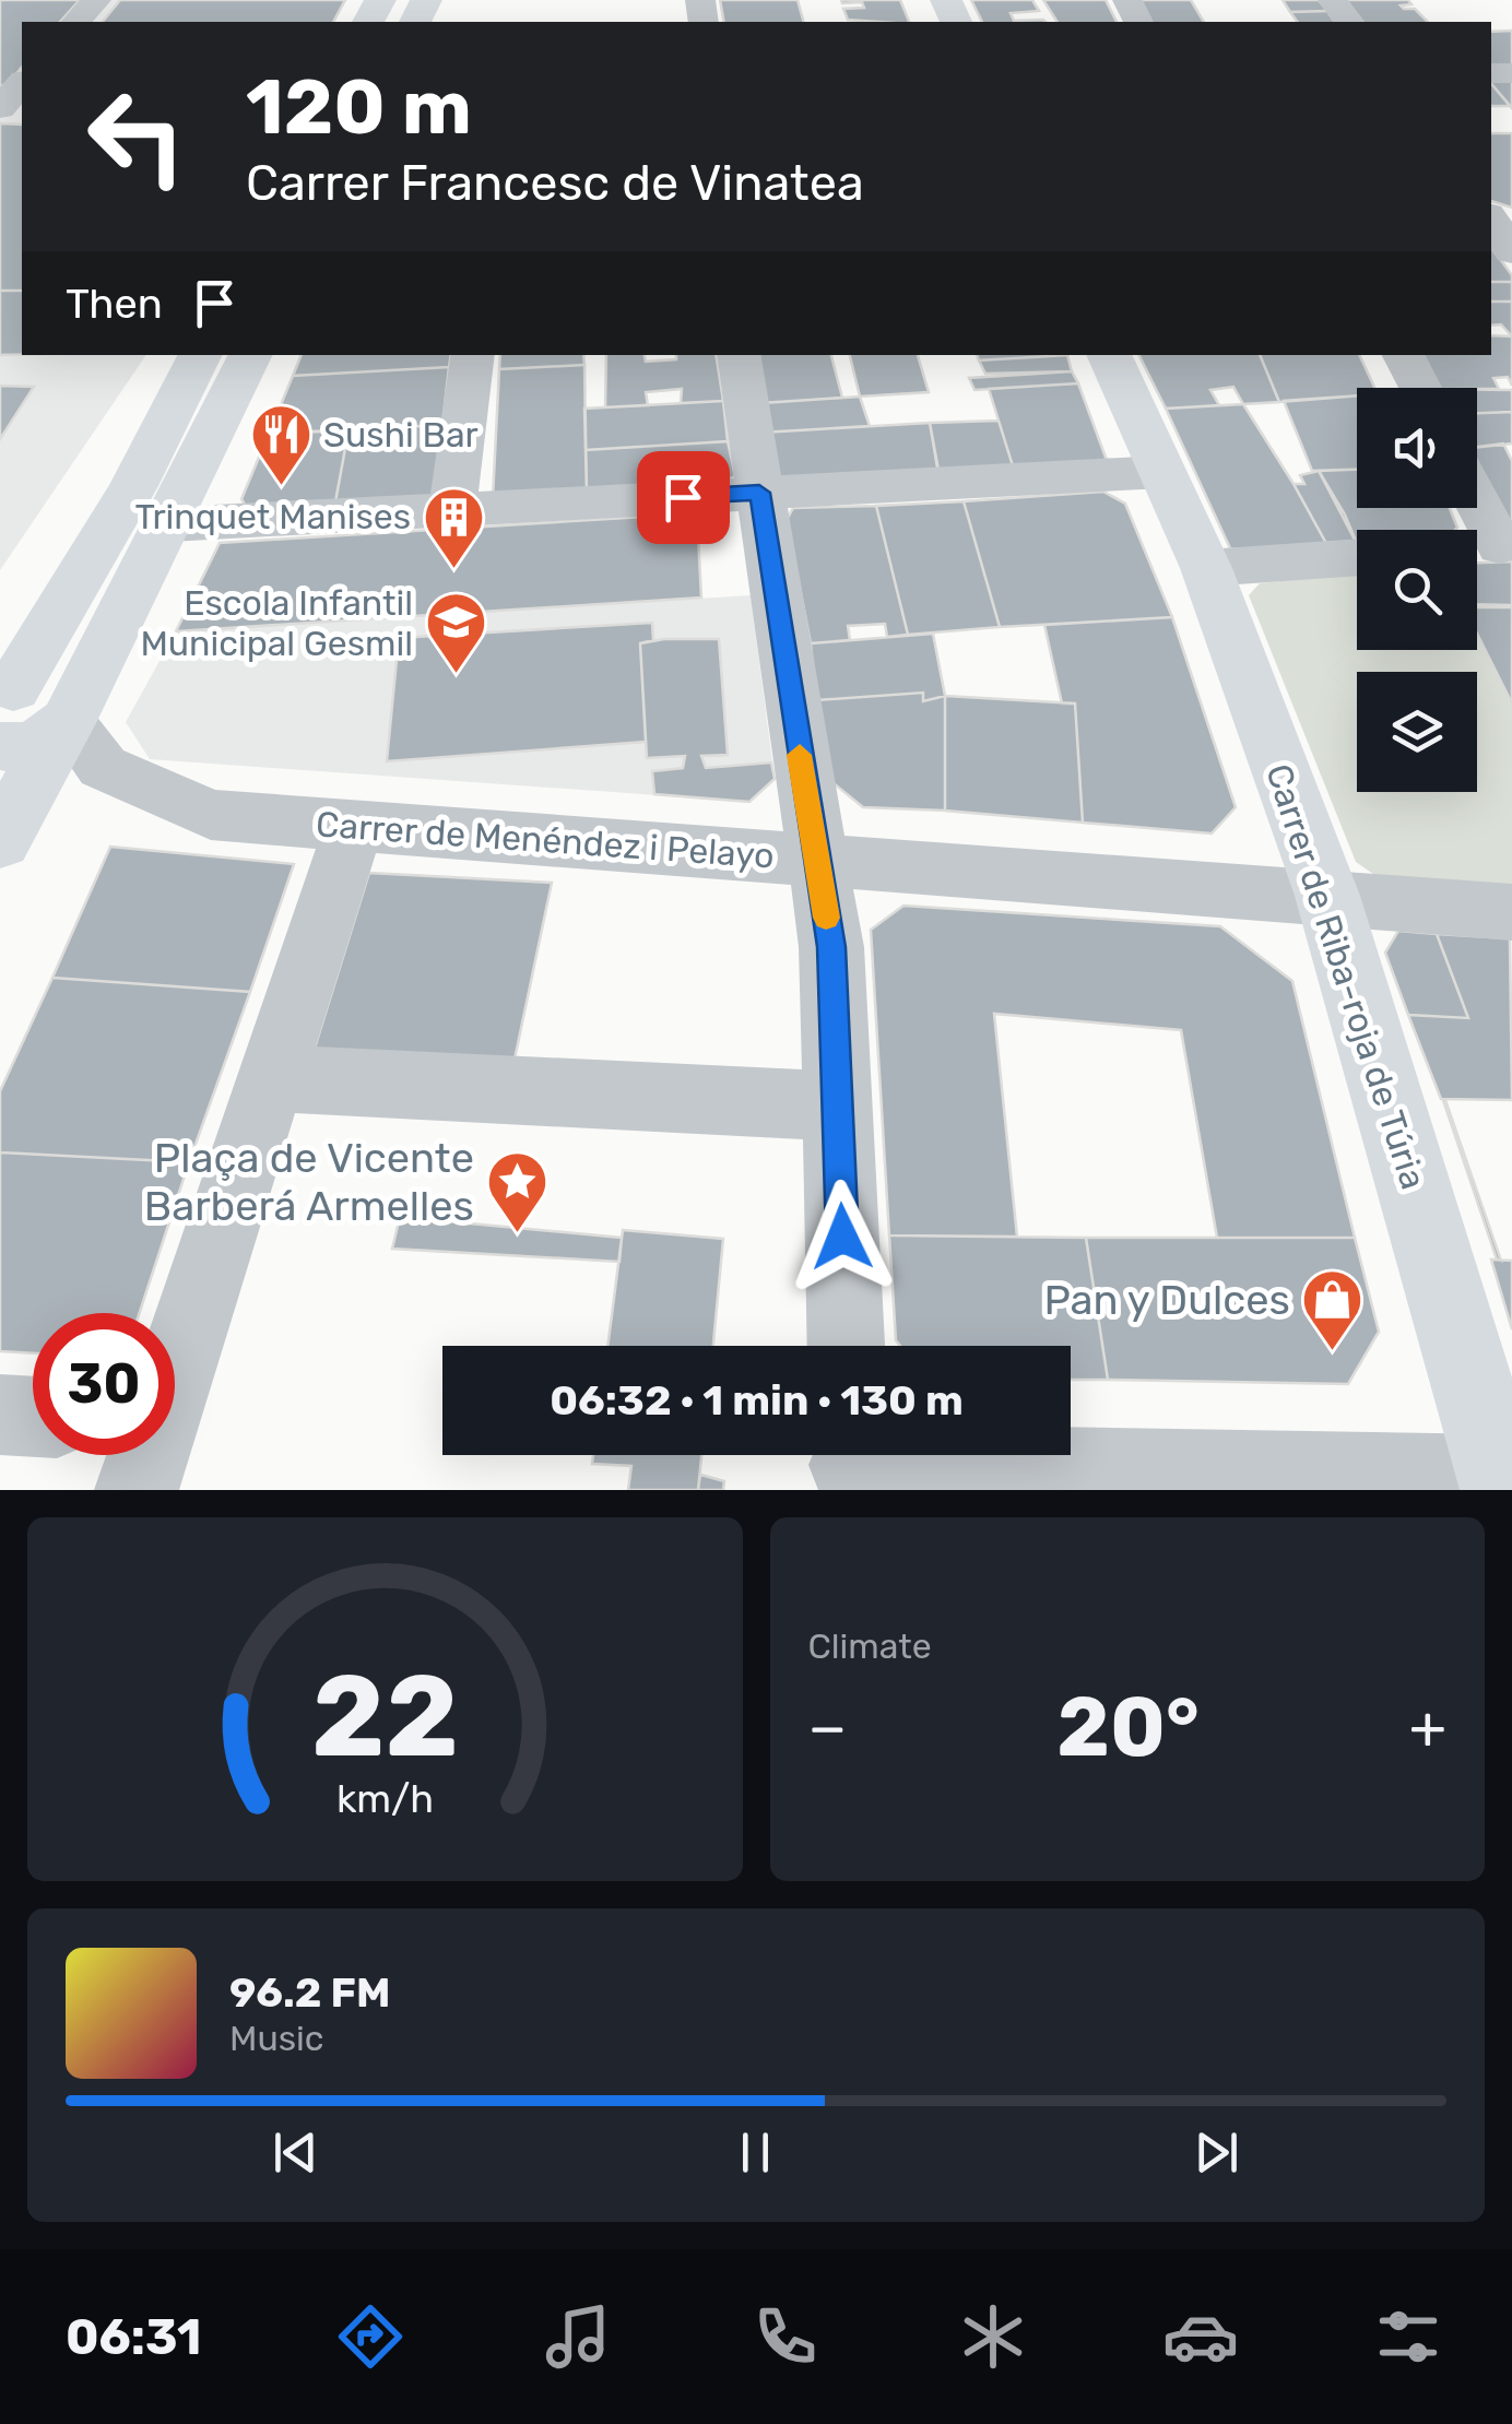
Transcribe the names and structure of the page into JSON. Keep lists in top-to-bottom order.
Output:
{
  "streets": {
    "main road": ["Carrer de Riba-roja de Túria"],
    "street": ["Carrer de Menéndez i Pelayo"]
  },
  "crossings": [
    ["Carrer de Menéndez i Pelayo", "Carrer de Riba-roja de Túria"]
  ],
  "places": {
    "restaurant": ["Sushi Bar"],
    "building": ["Trinquet Manises"],
    "school or university": ["Escola Infantil Municipal Gesmil"],
    "place": ["Plaça de Vicente Barberá Armelles"],
    "shop": ["Pan y Dulces"]
  },
  "page": {
    "turn": ["120 m", "Carrer Francesc de Vinatea"],
    "then": "Then",
    "limit": "30",
    "trip": "06:32 · 1 min · 130 m",
    "tile": "Climate",
    "heat": ["−", "20°", "+"],
    "song": ["96.2 FM", "Music"],
    "tabs": "06:31",
    "gauge": ["22", "km/h"]
  }
}
